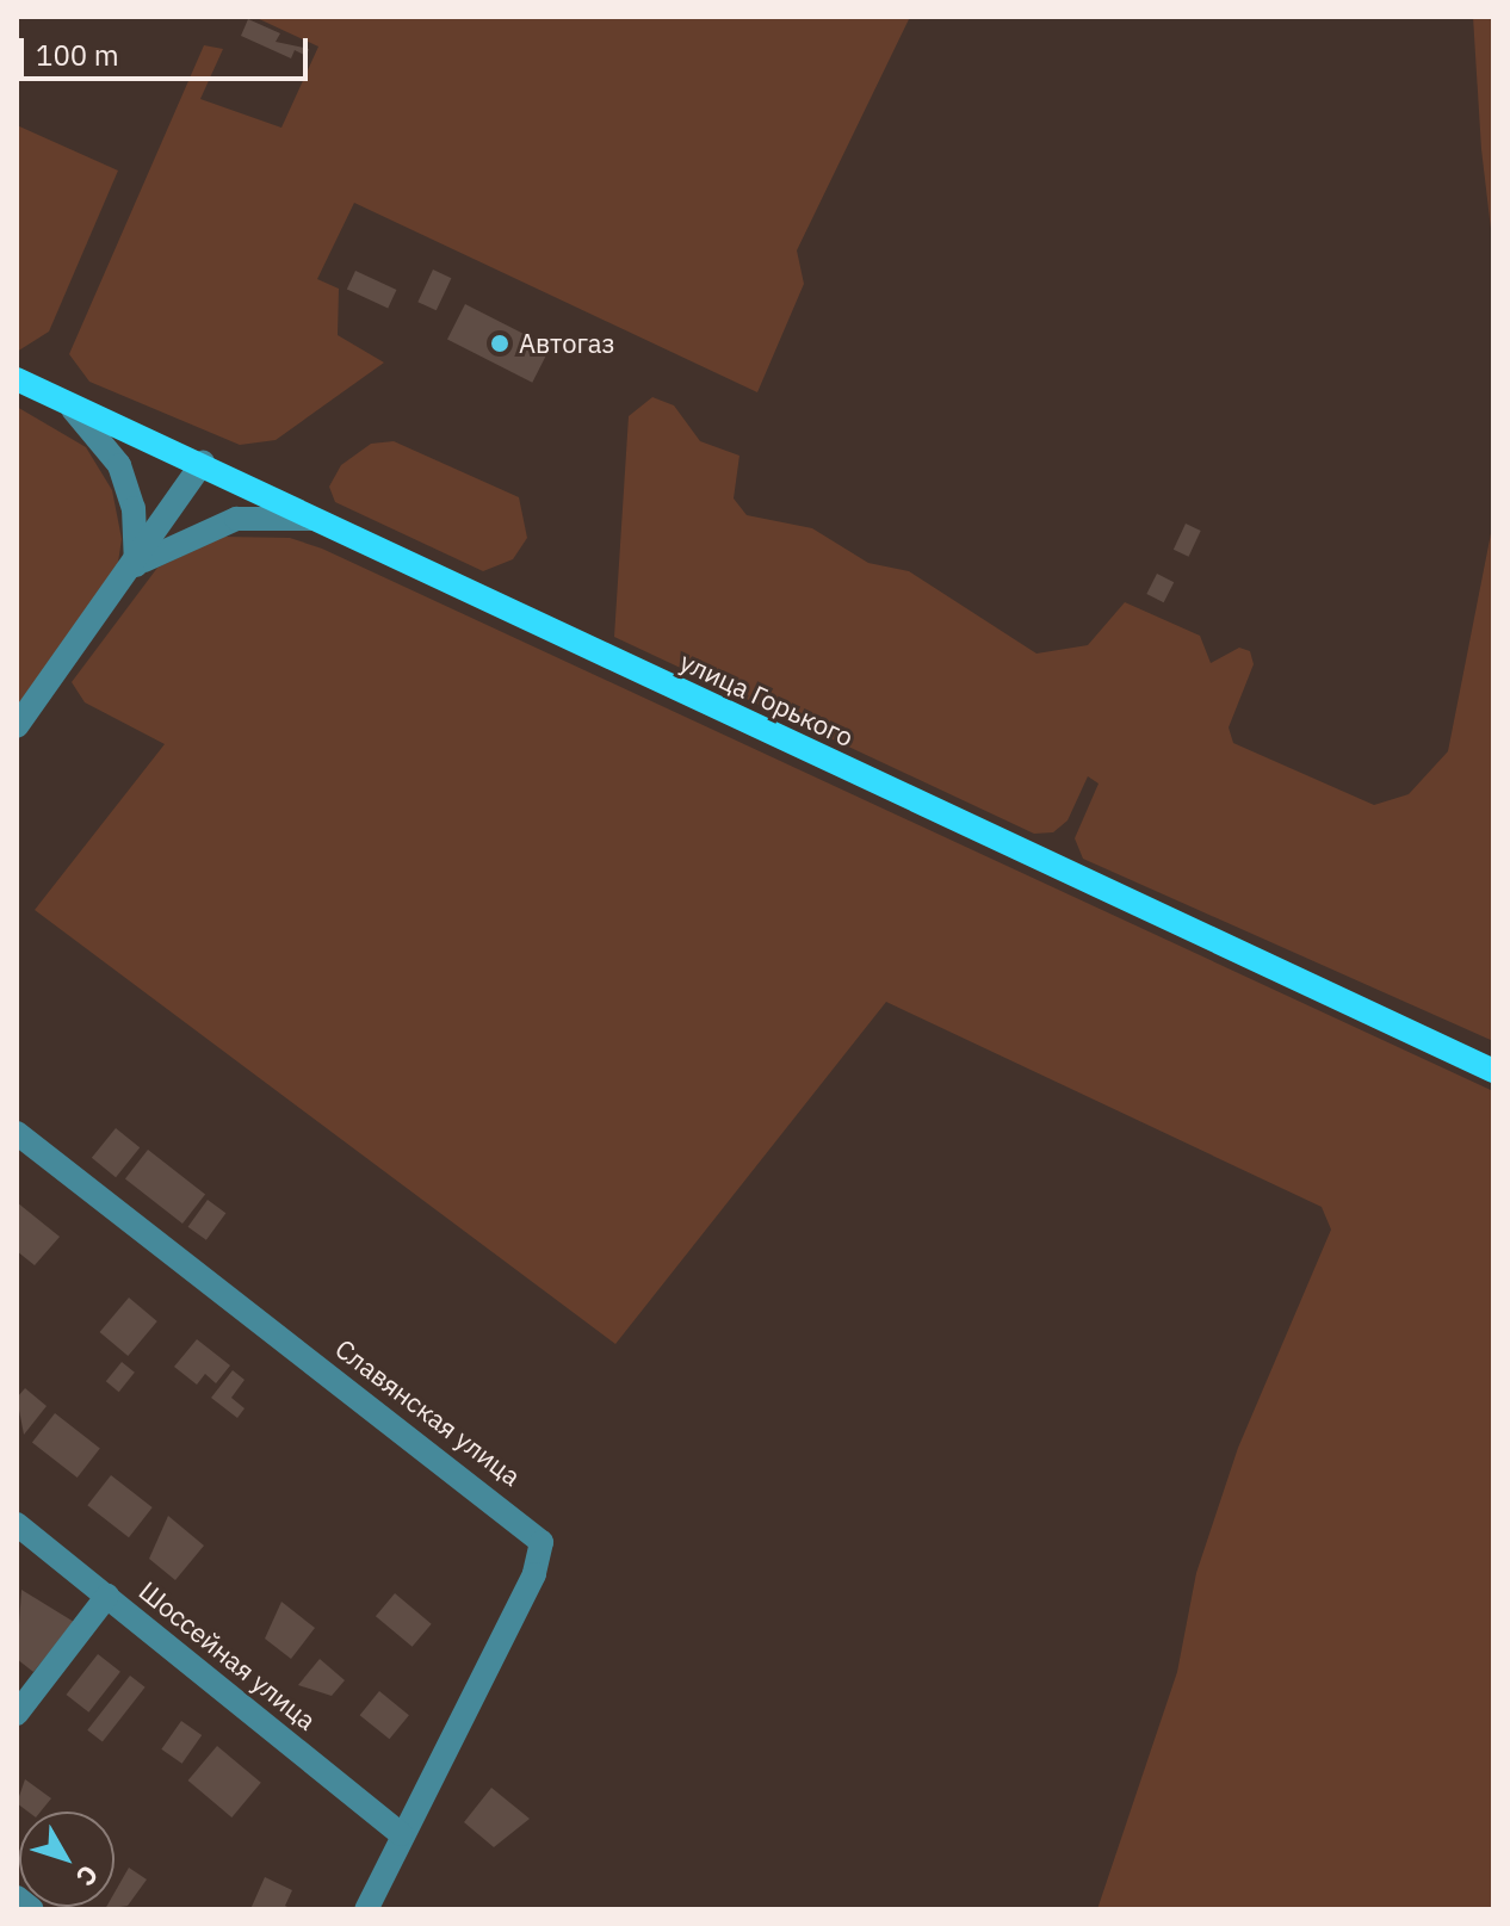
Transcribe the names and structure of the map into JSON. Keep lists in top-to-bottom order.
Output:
{
  "streets": {
    "main road": ["улица Горького"],
    "street": ["Славянская улица", "Шоссейная улица"]
  },
  "crossings": [
    ["Славянская улица", "Шоссейная улица"]
  ],
  "places": ["Автогаз"],
  "scale_bar": "100 m",
  "north": "bottom right"
}
